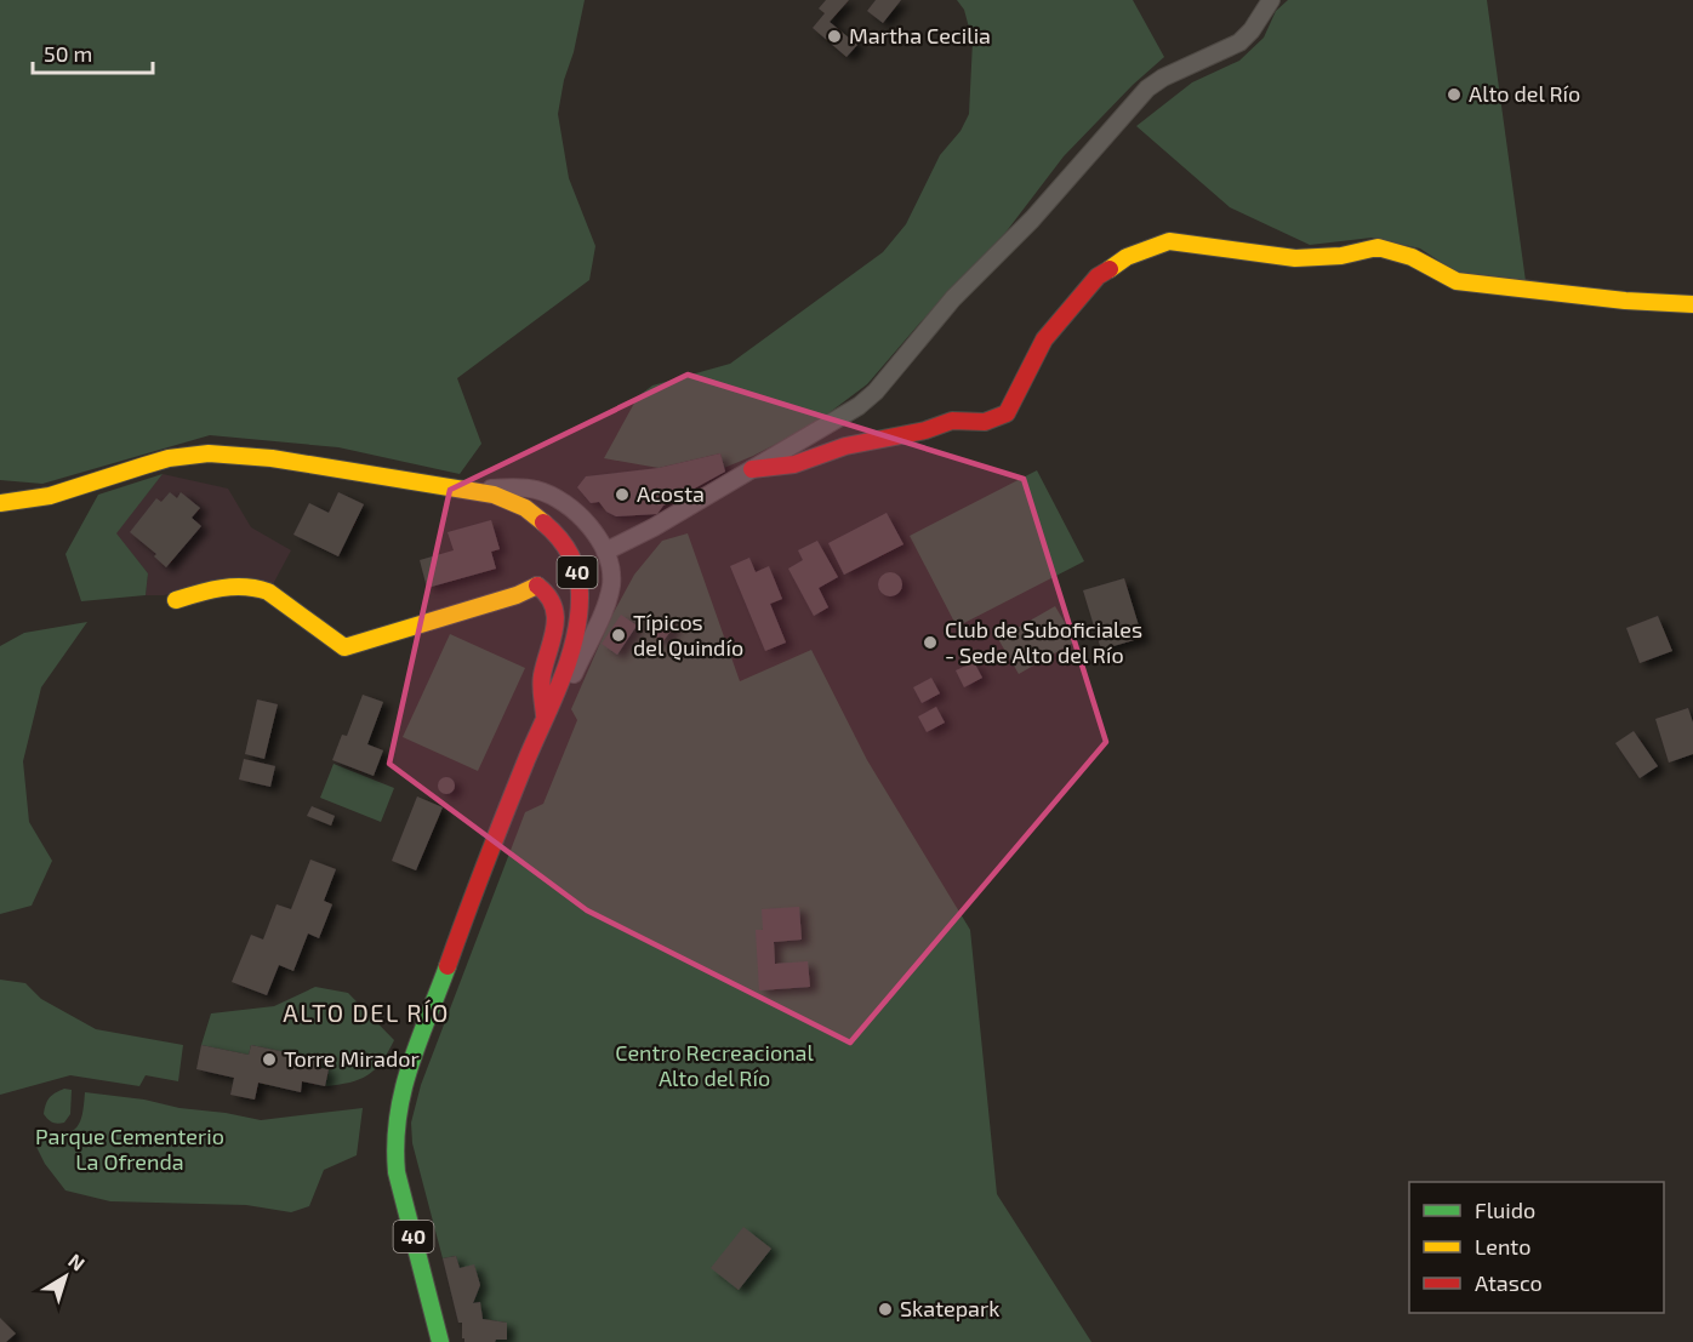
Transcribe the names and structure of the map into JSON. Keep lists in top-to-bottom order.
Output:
{
  "streets": {
    "street": ["40"]
  },
  "districts": ["ALTO DEL RÍO"],
  "parks": ["Centro Recreacional Alto del Río", "Parque Cementerio La Ofrenda"],
  "places": [
    "Martha Cecilia",
    "Alto del Río",
    "Acosta",
    "Típicos del Quindío",
    "Club de Suboficiales - Sede Alto del Río",
    "Torre Mirador",
    "Skatepark"
  ],
  "legend": ["Fluido", "Lento", "Atasco"],
  "scale_bar": "50 m",
  "north": "top right"
}
